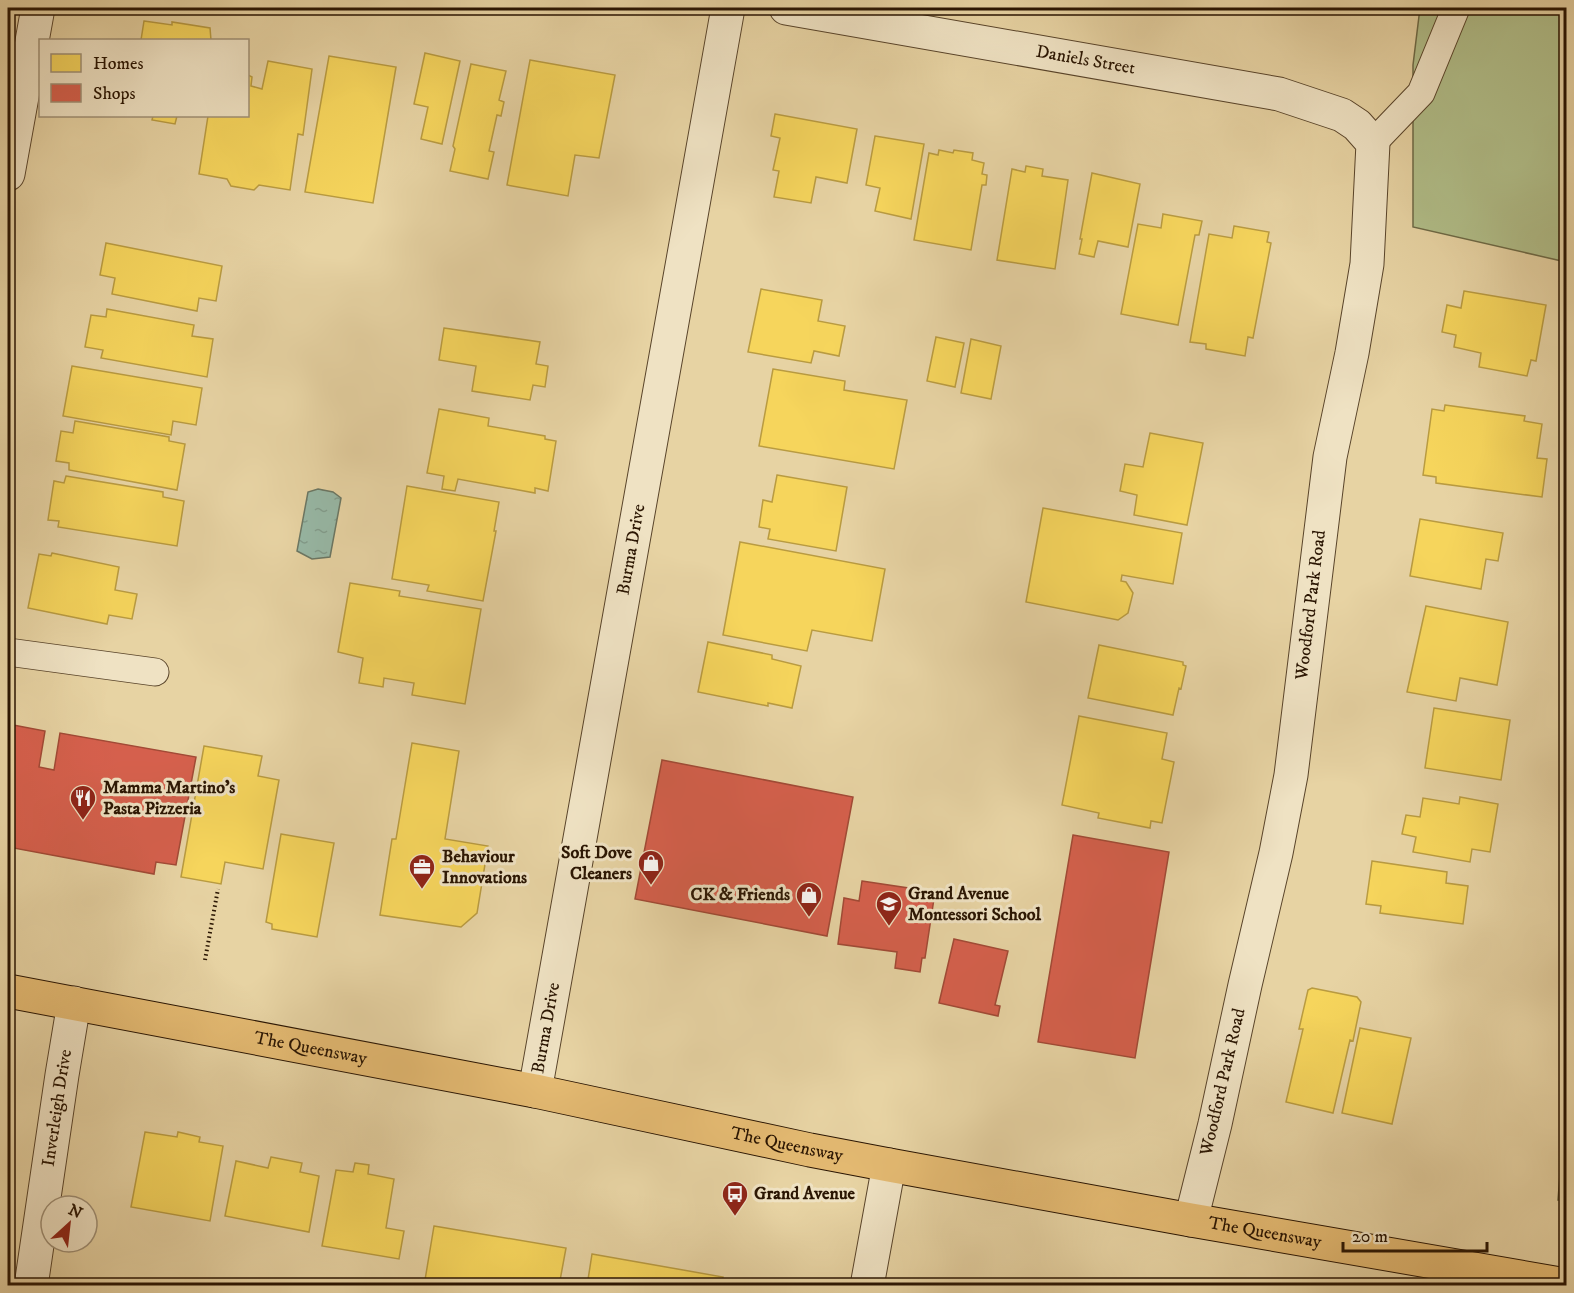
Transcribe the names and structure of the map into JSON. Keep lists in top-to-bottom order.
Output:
{
  "streets": {
    "main road": ["The Queensway"],
    "street": [
      "Daniels Street",
      "Burma Drive",
      "Woodford Park Road",
      "Inverleigh Drive"
    ]
  },
  "crossings": [
    ["Daniels Street", "Woodford Park Road"],
    ["Burma Drive", "The Queensway"],
    ["Woodford Park Road", "The Queensway"],
    ["The Queensway", "Inverleigh Drive"]
  ],
  "places": {
    "restaurant": ["Mamma Martino's Pasta Pizzeria"],
    "shop": ["Soft Dove Cleaners", "CK & Friends"],
    "office": ["Behaviour Innovations"],
    "school or university": ["Grand Avenue Montessori School"],
    "bus stop": ["Grand Avenue"]
  },
  "legend": ["Homes", "Shops"],
  "scale_bar": "20 m",
  "north": "top right"
}
